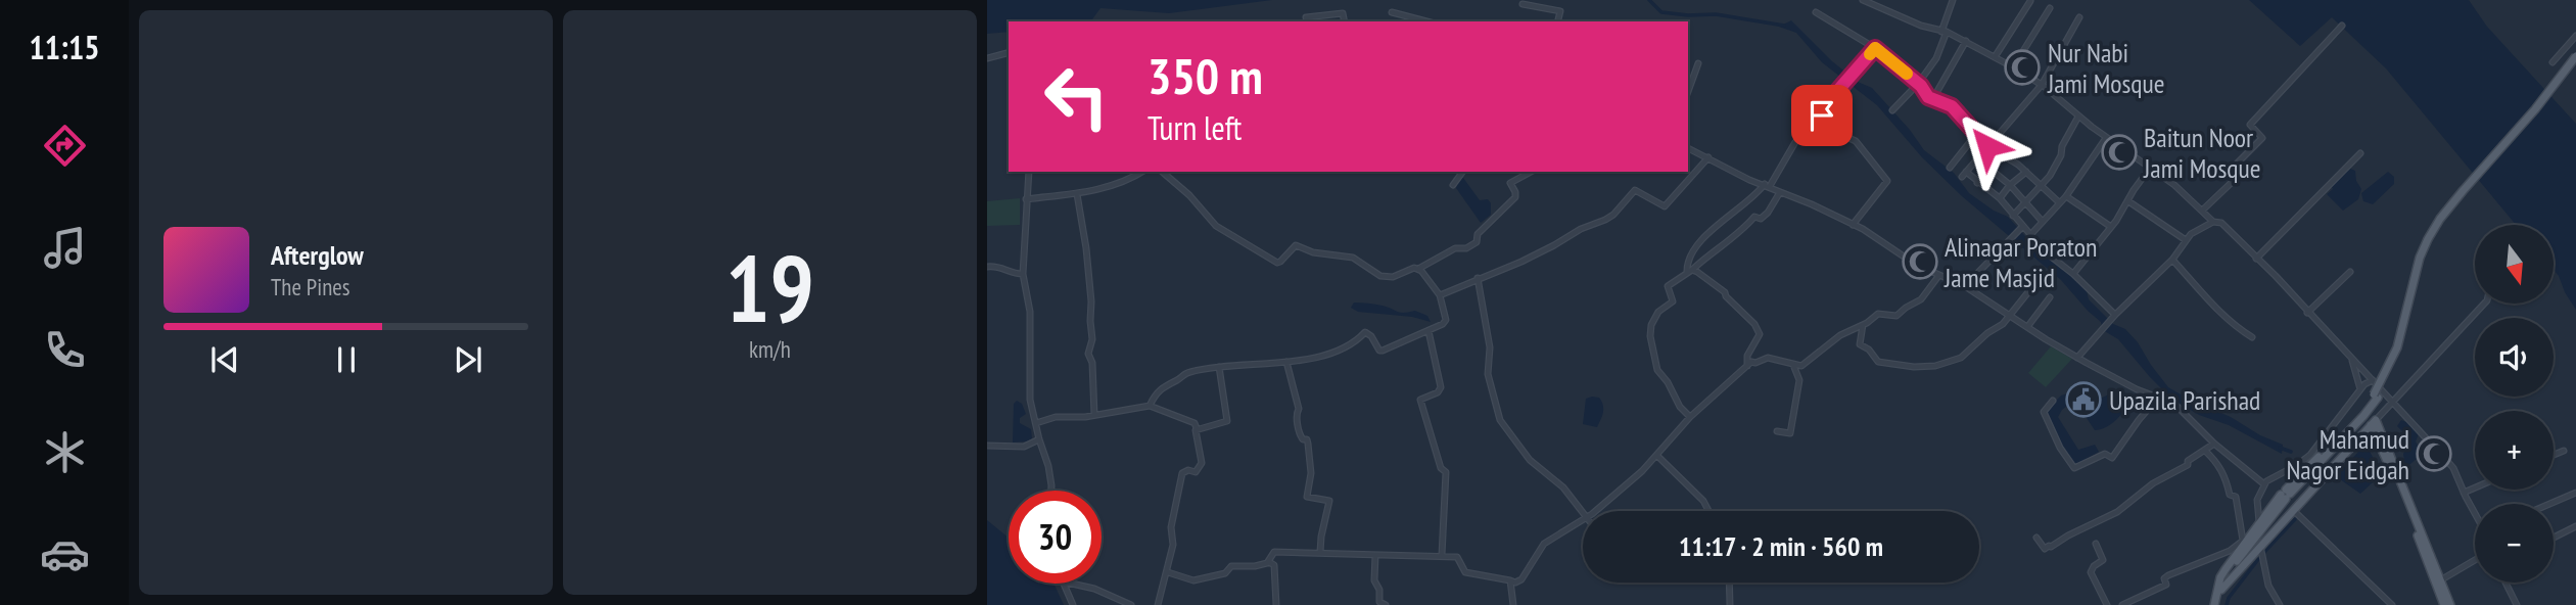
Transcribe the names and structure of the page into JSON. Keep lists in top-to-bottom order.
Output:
{
  "places": {
    "mosque": [
      "Nur Nabi Jami Mosque",
      "Baitun Noor Jami Mosque",
      "Alinagar Poraton Jame Masjid",
      "Mahamud Nagor Eidgah"
    ],
    "public building": ["Upazila Parishad"]
  },
  "north": "bottom",
  "page": {
    "tabs": "11:15",
    "tile": ["19", "km/h"],
    "turn": ["350 m", "Turn left"],
    "map_buttons": ["+", "−"],
    "song": ["Afterglow", "The Pines"],
    "limit": "30",
    "trip": "11:17 · 2 min · 560 m"
  }
}
